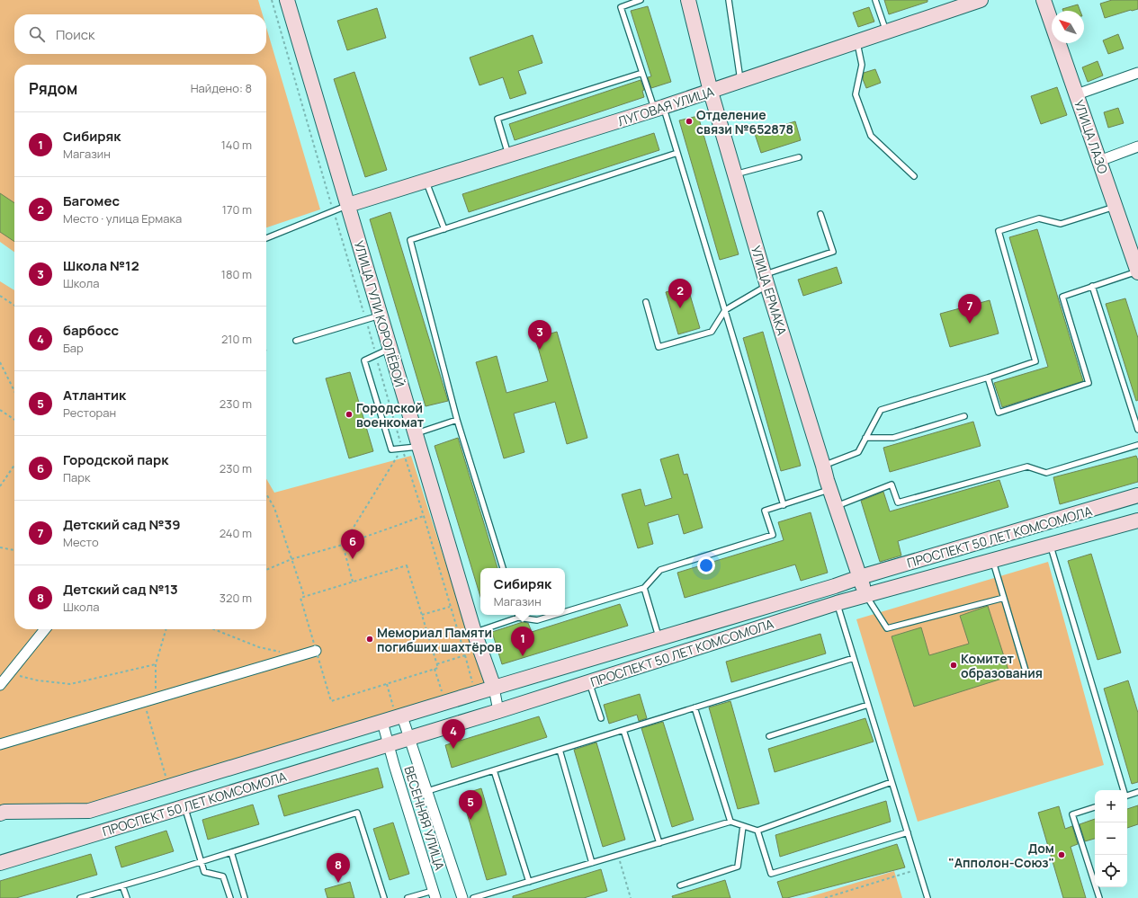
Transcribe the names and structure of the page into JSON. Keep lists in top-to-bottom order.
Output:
{
  "streets": {
    "main road": [
      "ЛУГОВАЯ УЛИЦА",
      "УЛИЦА ЛАЗО",
      "УЛИЦА ЕРМАКА",
      "УЛИЦА ГУЛИ КОРОЛЁВОЙ",
      "ПРОСПЕКТ 50 ЛЕТ КОМСОМОЛА"
    ],
    "street": ["ВЕСЕННЯЯ УЛИЦА"]
  },
  "crossings": [
    ["ЛУГОВАЯ УЛИЦА", "УЛИЦА ЕРМАКА"],
    ["ЛУГОВАЯ УЛИЦА", "УЛИЦА ГУЛИ КОРОЛЁВОЙ"],
    ["УЛИЦА ЕРМАКА", "ПРОСПЕКТ 50 ЛЕТ КОМСОМОЛА"],
    ["УЛИЦА ГУЛИ КОРОЛЁВОЙ", "ПРОСПЕКТ 50 ЛЕТ КОМСОМОЛА"],
    ["ПРОСПЕКТ 50 ЛЕТ КОМСОМОЛА", "ВЕСЕННЯЯ УЛИЦА"]
  ],
  "places": [
    "Отделение связи №652878",
    "Городской военкомат",
    "Мемориал Памяти погибших шахтёров",
    "Комитет образования",
    "Дом \"Апполон-Союз\""
  ],
  "north": "top left",
  "page": {
    "search": "Поиск",
    "heading": ["Рядом", "Найдено: 8"],
    "list": [
      {
        "mark": "1",
        "name": "Сибиряк",
        "note": "Магазин",
        "value": "140 m"
      },
      {
        "mark": "2",
        "name": "Багомес",
        "note": "Место · улица Ермака",
        "value": "170 m"
      },
      {
        "mark": "3",
        "name": "Школа №12",
        "note": "Школа",
        "value": "180 m"
      },
      {
        "mark": "4",
        "name": "барбосс",
        "note": "Бар",
        "value": "210 m"
      },
      {
        "mark": "5",
        "name": "Атлантик",
        "note": "Ресторан",
        "value": "230 m"
      },
      {
        "mark": "6",
        "name": "Городской парк",
        "note": "Парк",
        "value": "230 m"
      },
      {
        "mark": "7",
        "name": "Детский сад №39",
        "note": "Место",
        "value": "240 m"
      },
      {
        "mark": "8",
        "name": "Детский сад №13",
        "note": "Школа",
        "value": "320 m"
      }
    ],
    "pins": [
      "2",
      "7",
      "3",
      "6",
      "1",
      "4",
      "5",
      "8"
    ],
    "popup": ["Сибиряк", "Магазин"],
    "map_buttons": ["+", "−"]
  }
}
